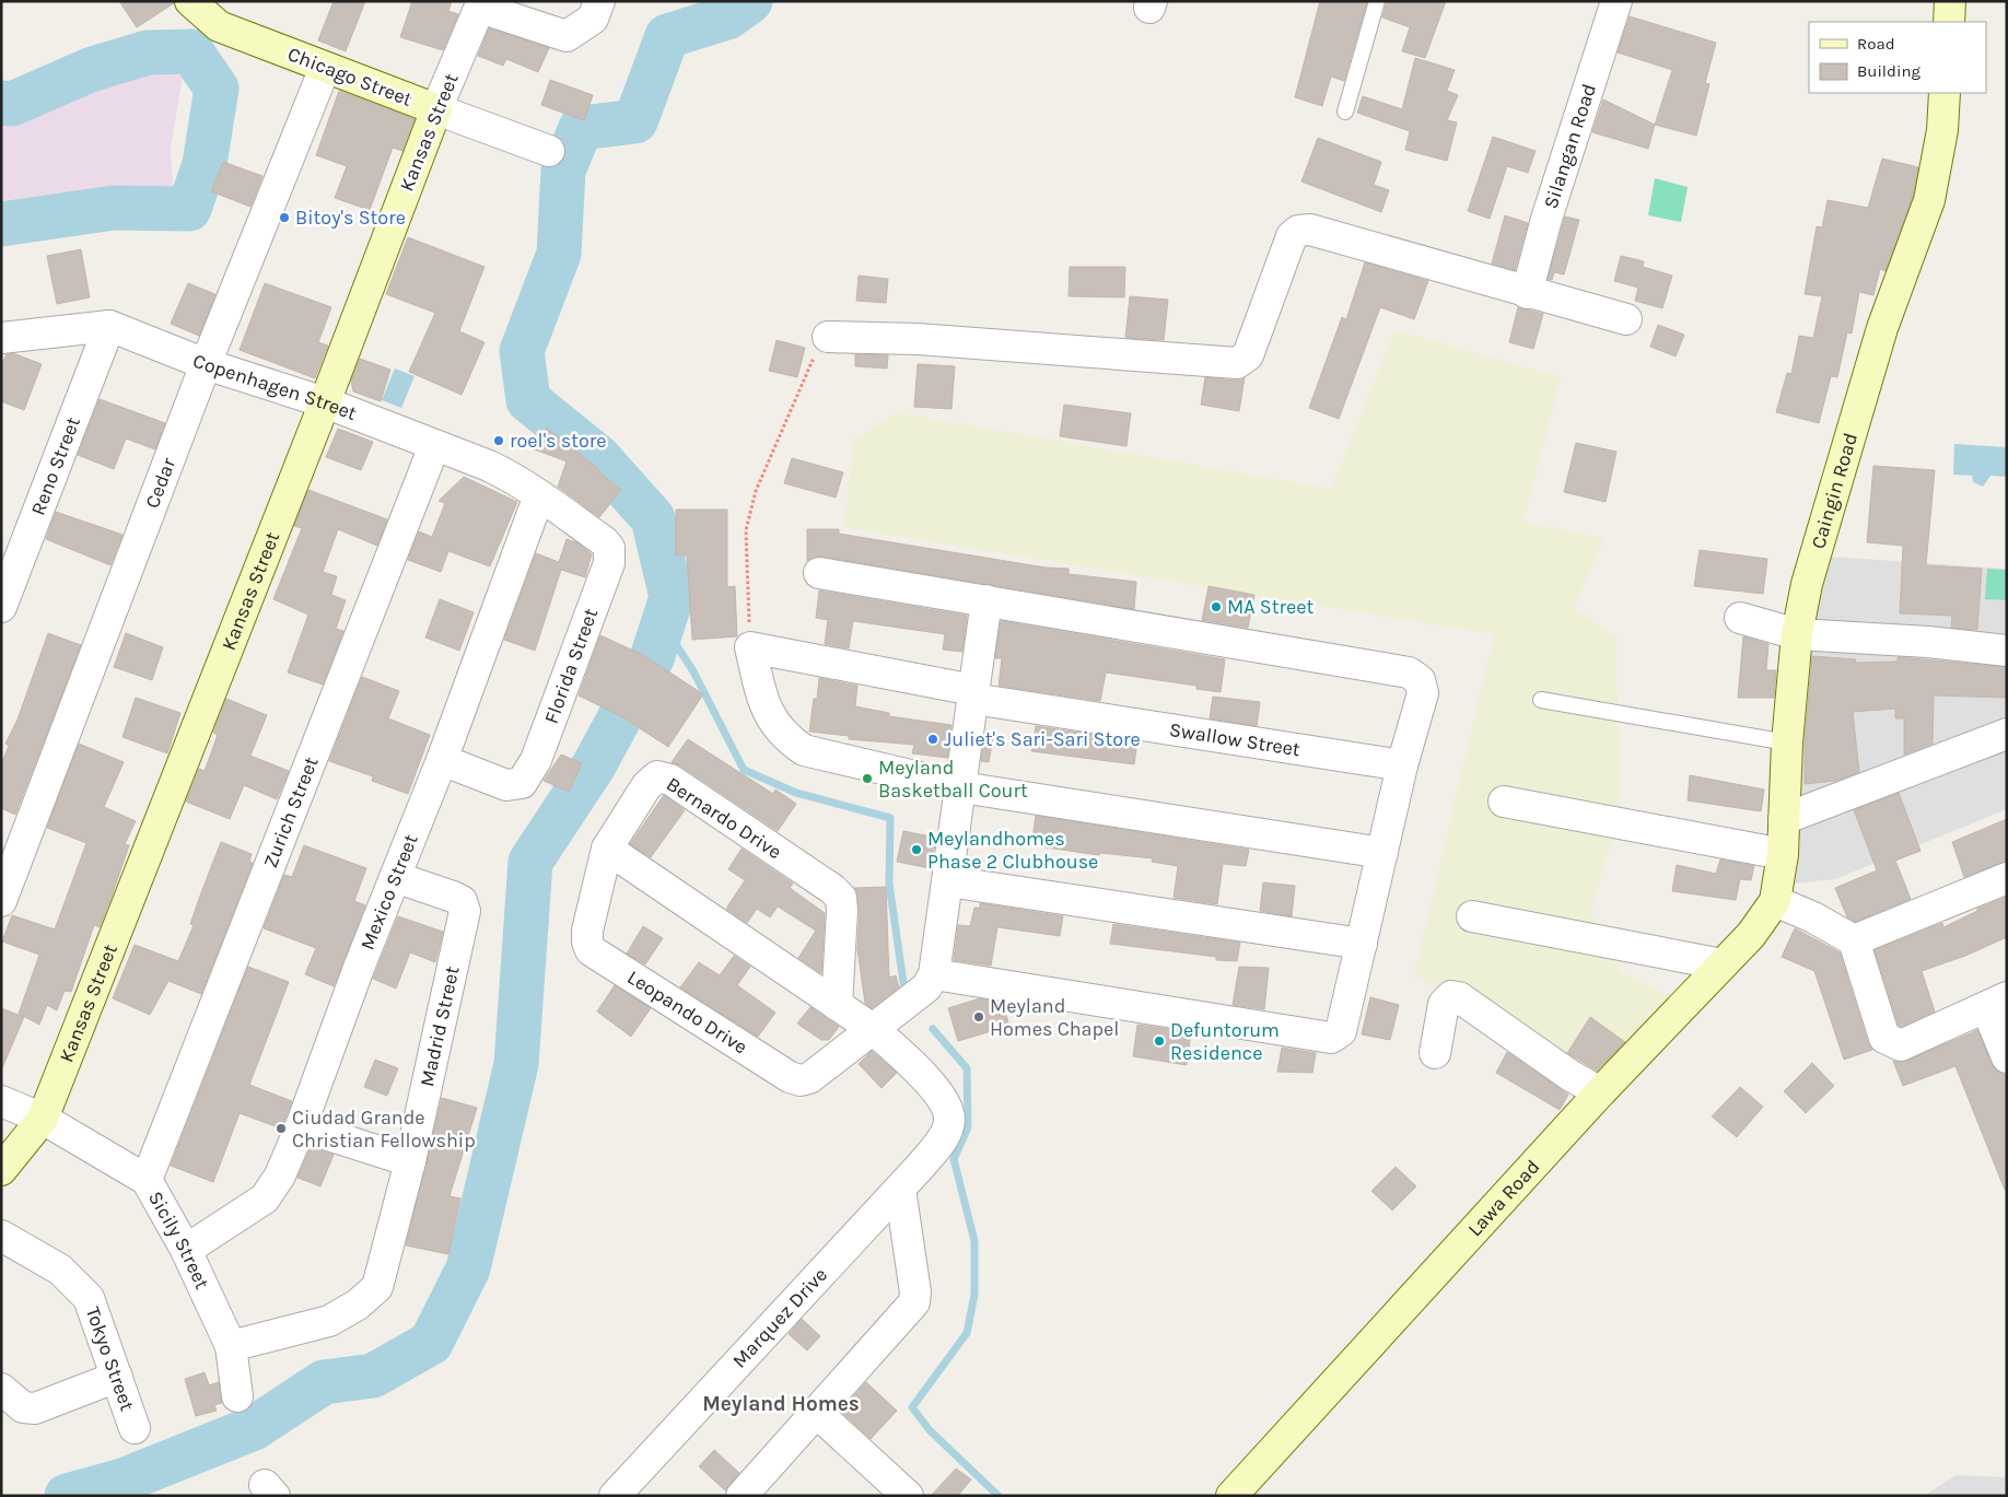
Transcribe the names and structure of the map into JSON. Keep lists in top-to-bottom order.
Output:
{
  "streets": {
    "street": [
      "Chicago Street",
      "Kansas Street",
      "Silangan Road",
      "Copenhagen Street",
      "Reno Street",
      "Cedar",
      "Caingin Road",
      "Florida Street",
      "Swallow Street",
      "Zurich Street",
      "Bernardo Drive",
      "Mexico Street",
      "Leopando Drive",
      "Madrid Street",
      "Lawa Road",
      "Sicily Street",
      "Marquez Drive",
      "Tokyo Street"
    ]
  },
  "crossings": [
    ["Chicago Street", "Kansas Street"],
    ["Chicago Street", "Cedar"],
    ["Kansas Street", "Copenhagen Street"],
    ["Kansas Street", "Sicily Street"],
    ["Copenhagen Street", "Reno Street"],
    ["Copenhagen Street", "Cedar"],
    ["Copenhagen Street", "Florida Street"],
    ["Copenhagen Street", "Zurich Street"],
    ["Copenhagen Street", "Mexico Street"],
    ["Caingin Road", "Lawa Road"],
    ["Florida Street", "Mexico Street"],
    ["Zurich Street", "Sicily Street"],
    ["Bernardo Drive", "Leopando Drive"],
    ["Mexico Street", "Madrid Street"],
    ["Mexico Street", "Sicily Street"],
    ["Madrid Street", "Sicily Street"]
  ],
  "districts": ["Meyland Homes"],
  "places": [
    "Bitoy's Store",
    "roel's store",
    "MA Street",
    "Juliet's Sari-Sari Store",
    "Meyland Basketball Court",
    "Meylandhomes Phase 2 Clubhouse",
    "Meyland Homes Chapel",
    "Defuntorum Residence",
    "Ciudad Grande Christian Fellowship"
  ],
  "legend": ["Road", "Building"]
}
